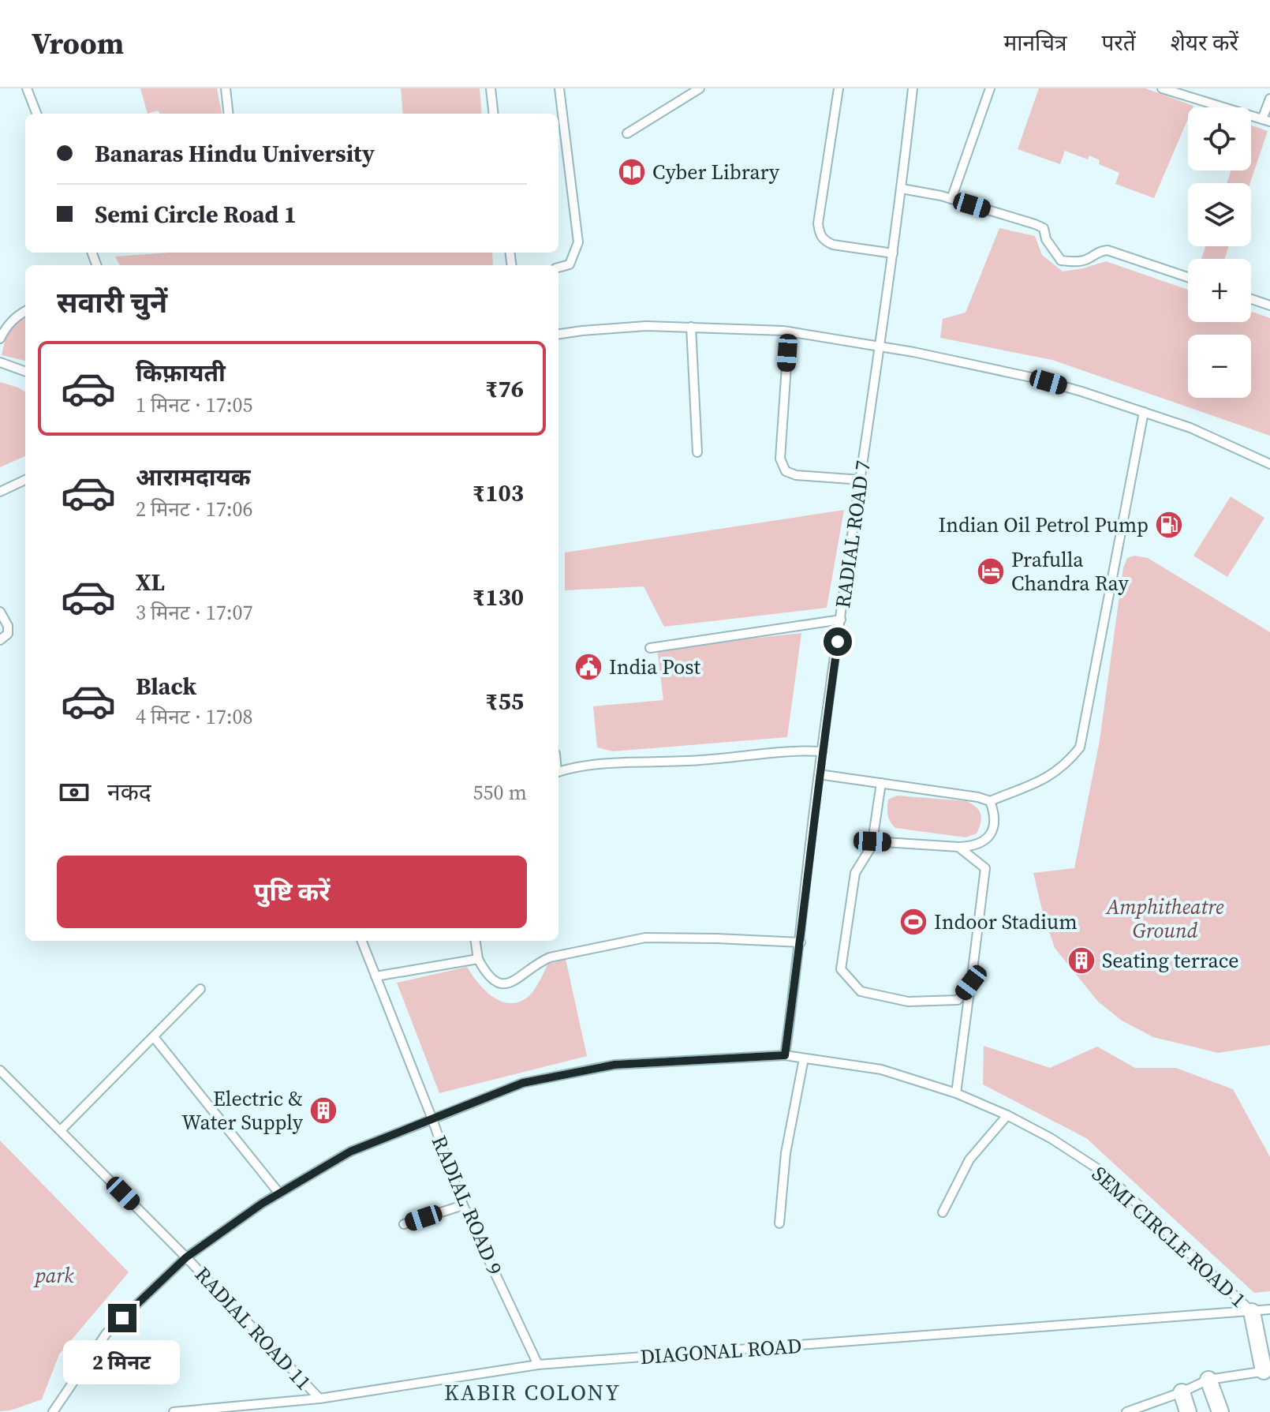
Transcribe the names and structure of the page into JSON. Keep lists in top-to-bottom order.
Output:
{
  "streets": {
    "lane": [
      "RADIAL ROAD 7",
      "RADIAL ROAD 9",
      "SEMI CIRCLE ROAD 1",
      "RADIAL ROAD 11",
      "DIAGONAL ROAD"
    ]
  },
  "crossings": [
    ["RADIAL ROAD 7", "SEMI CIRCLE ROAD 1"],
    ["RADIAL ROAD 9", "SEMI CIRCLE ROAD 1"],
    ["RADIAL ROAD 9", "DIAGONAL ROAD"],
    ["SEMI CIRCLE ROAD 1", "RADIAL ROAD 11"],
    ["SEMI CIRCLE ROAD 1", "DIAGONAL ROAD"],
    ["RADIAL ROAD 11", "DIAGONAL ROAD"]
  ],
  "districts": ["KABIR COLONY"],
  "parks": ["Amphitheatre Ground", "park"],
  "places": {
    "library": ["Cyber Library"],
    "fuel station": ["Indian Oil Petrol Pump"],
    "hotel": ["Prafulla Chandra Ray"],
    "public building": ["India Post"],
    "sports": ["Indoor Stadium"],
    "building": ["Seating terrace", "Electric & Water Supply"]
  },
  "page": {
    "header": "Vroom",
    "nav": ["मानचित्र", "परतें", "शेयर करें"],
    "map_buttons": ["+", "−"],
    "banner": ["Banaras Hindu University", "Semi Circle Road 1"],
    "heading": "सवारी चुनें",
    "list": [
      {
        "name": "किफ़ायती",
        "note": "1 मिनट · 17:05",
        "value": "₹76"
      },
      {
        "name": "आरामदायक",
        "note": "2 मिनट · 17:06",
        "value": "₹103"
      },
      {
        "name": "XL",
        "note": "3 मिनट · 17:07",
        "value": "₹130"
      },
      {
        "name": "Black",
        "note": "4 मिनट · 17:08",
        "value": "₹55"
      }
    ],
    "pay": ["नकद", "550 m"],
    "buttons": "पुष्टि करें",
    "bubble": "2 मिनट"
  }
}
